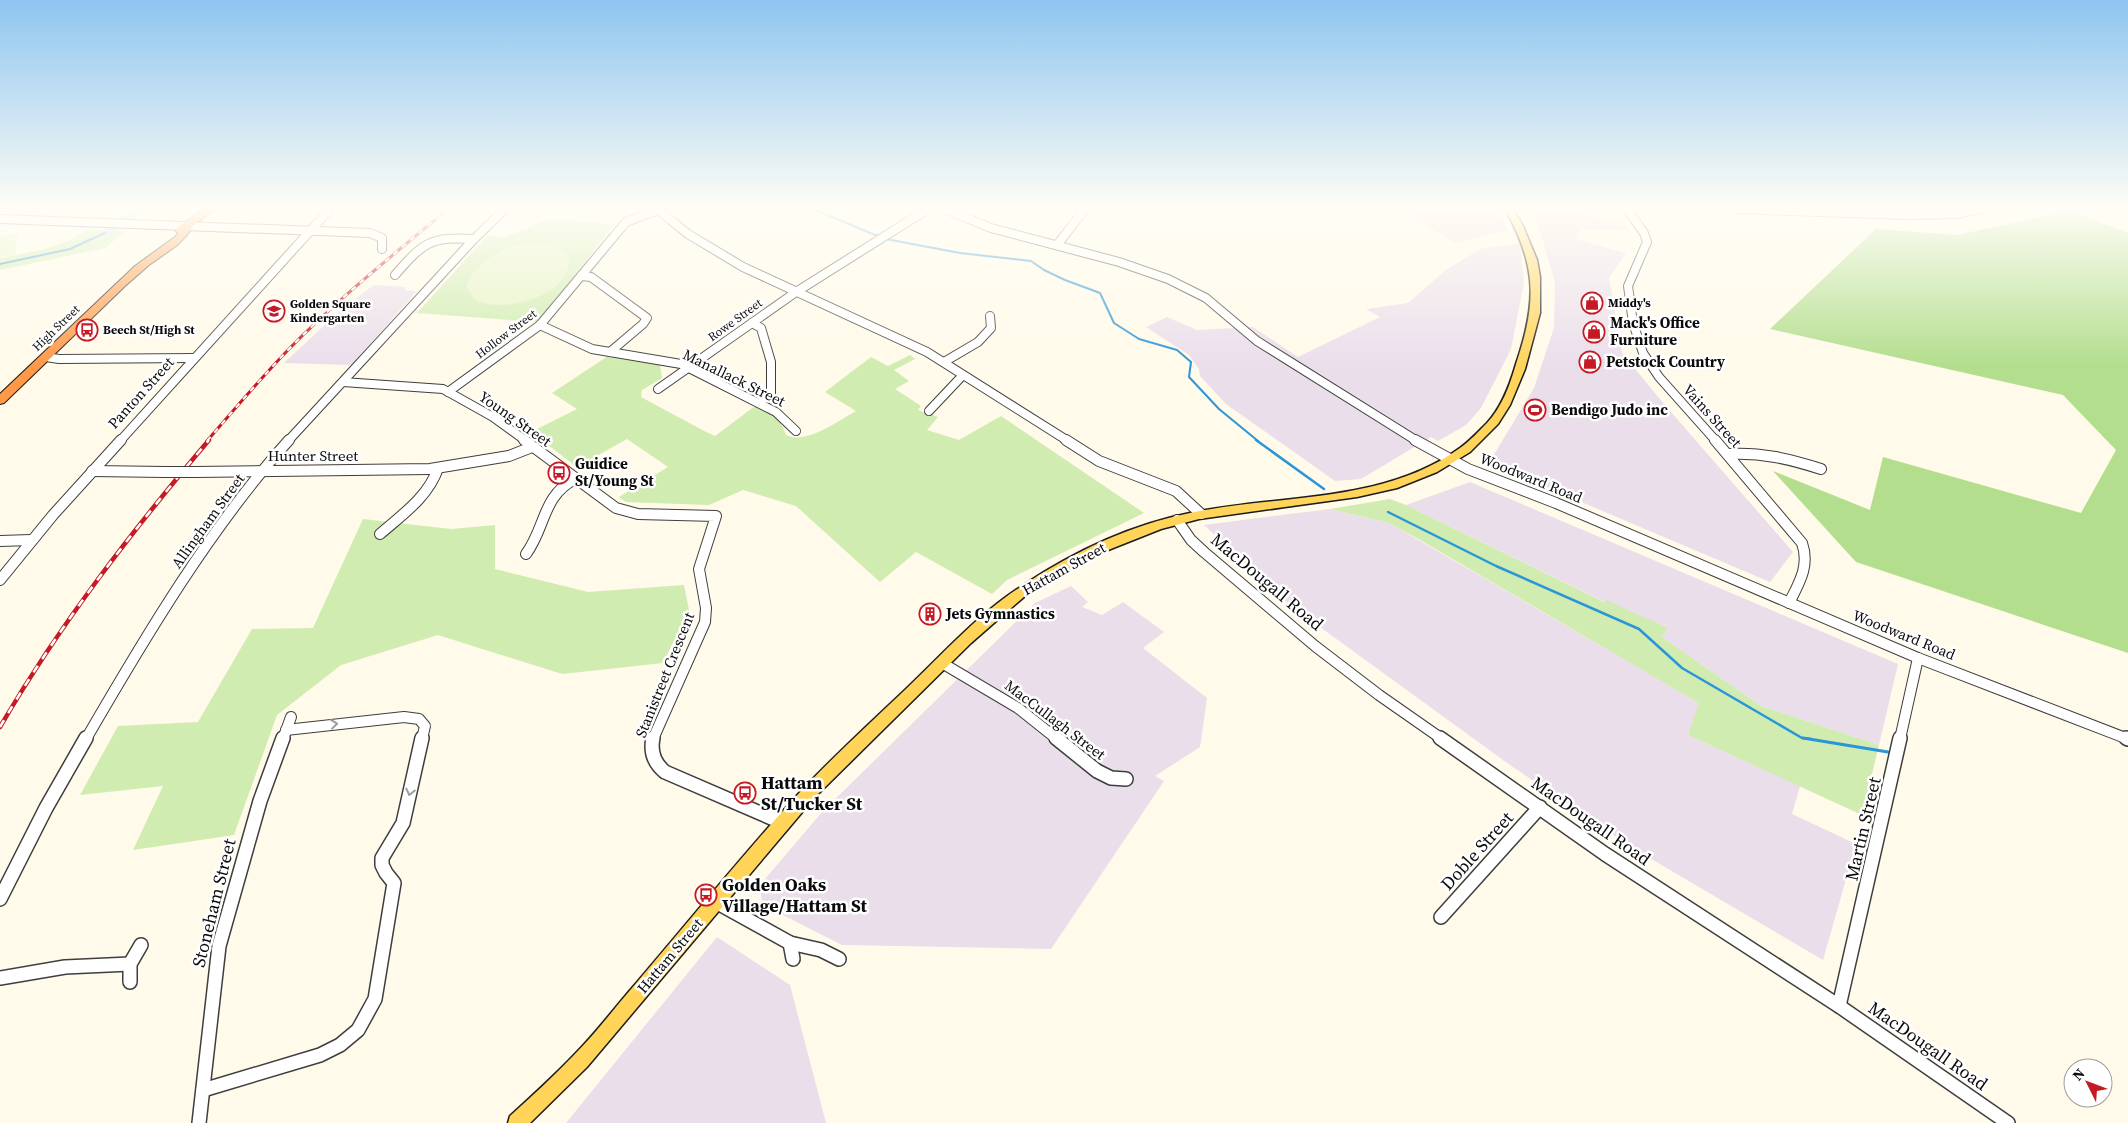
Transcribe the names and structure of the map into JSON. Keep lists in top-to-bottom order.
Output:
{
  "streets": {
    "highway": ["High Street"],
    "main road": ["Hattam Street"],
    "street": [
      "Rowe Street",
      "Hollow Street",
      "Manallack Street",
      "Panton Street",
      "Vains Street",
      "Young Street",
      "Hunter Street",
      "Woodward Road",
      "Allingham Street",
      "MacDougall Road",
      "Stanistreet Crescent",
      "MacCullagh Street",
      "Martin Street",
      "Doble Street",
      "Stoneham Street"
    ]
  },
  "crossings": [
    ["Rowe Street", "Manallack Street"],
    ["Hollow Street", "Manallack Street"],
    ["Hollow Street", "Young Street"],
    ["Panton Street", "Hunter Street"],
    ["Vains Street", "Woodward Road"],
    ["Young Street", "Hunter Street"],
    ["Young Street", "Allingham Street"],
    ["Young Street", "Stanistreet Crescent"],
    ["Hunter Street", "Allingham Street"],
    ["Woodward Road", "Hattam Street"],
    ["Woodward Road", "Martin Street"],
    ["Hattam Street", "MacDougall Road"],
    ["Hattam Street", "Stanistreet Crescent"],
    ["Hattam Street", "MacCullagh Street"],
    ["MacDougall Road", "Martin Street"],
    ["MacDougall Road", "Doble Street"]
  ],
  "places": {
    "shop": ["Middy's", "Mack's Office Furniture", "Petstock Country"],
    "school or university": ["Golden Square Kindergarten"],
    "bus stop": [
      "Beech St/High St",
      "Guidice St/Young St",
      "Hattam St/Tucker St",
      "Golden Oaks Village/Hattam St"
    ],
    "sports": ["Bendigo Judo inc"],
    "building": ["Jets Gymnastics"]
  },
  "north": "top left"
}
